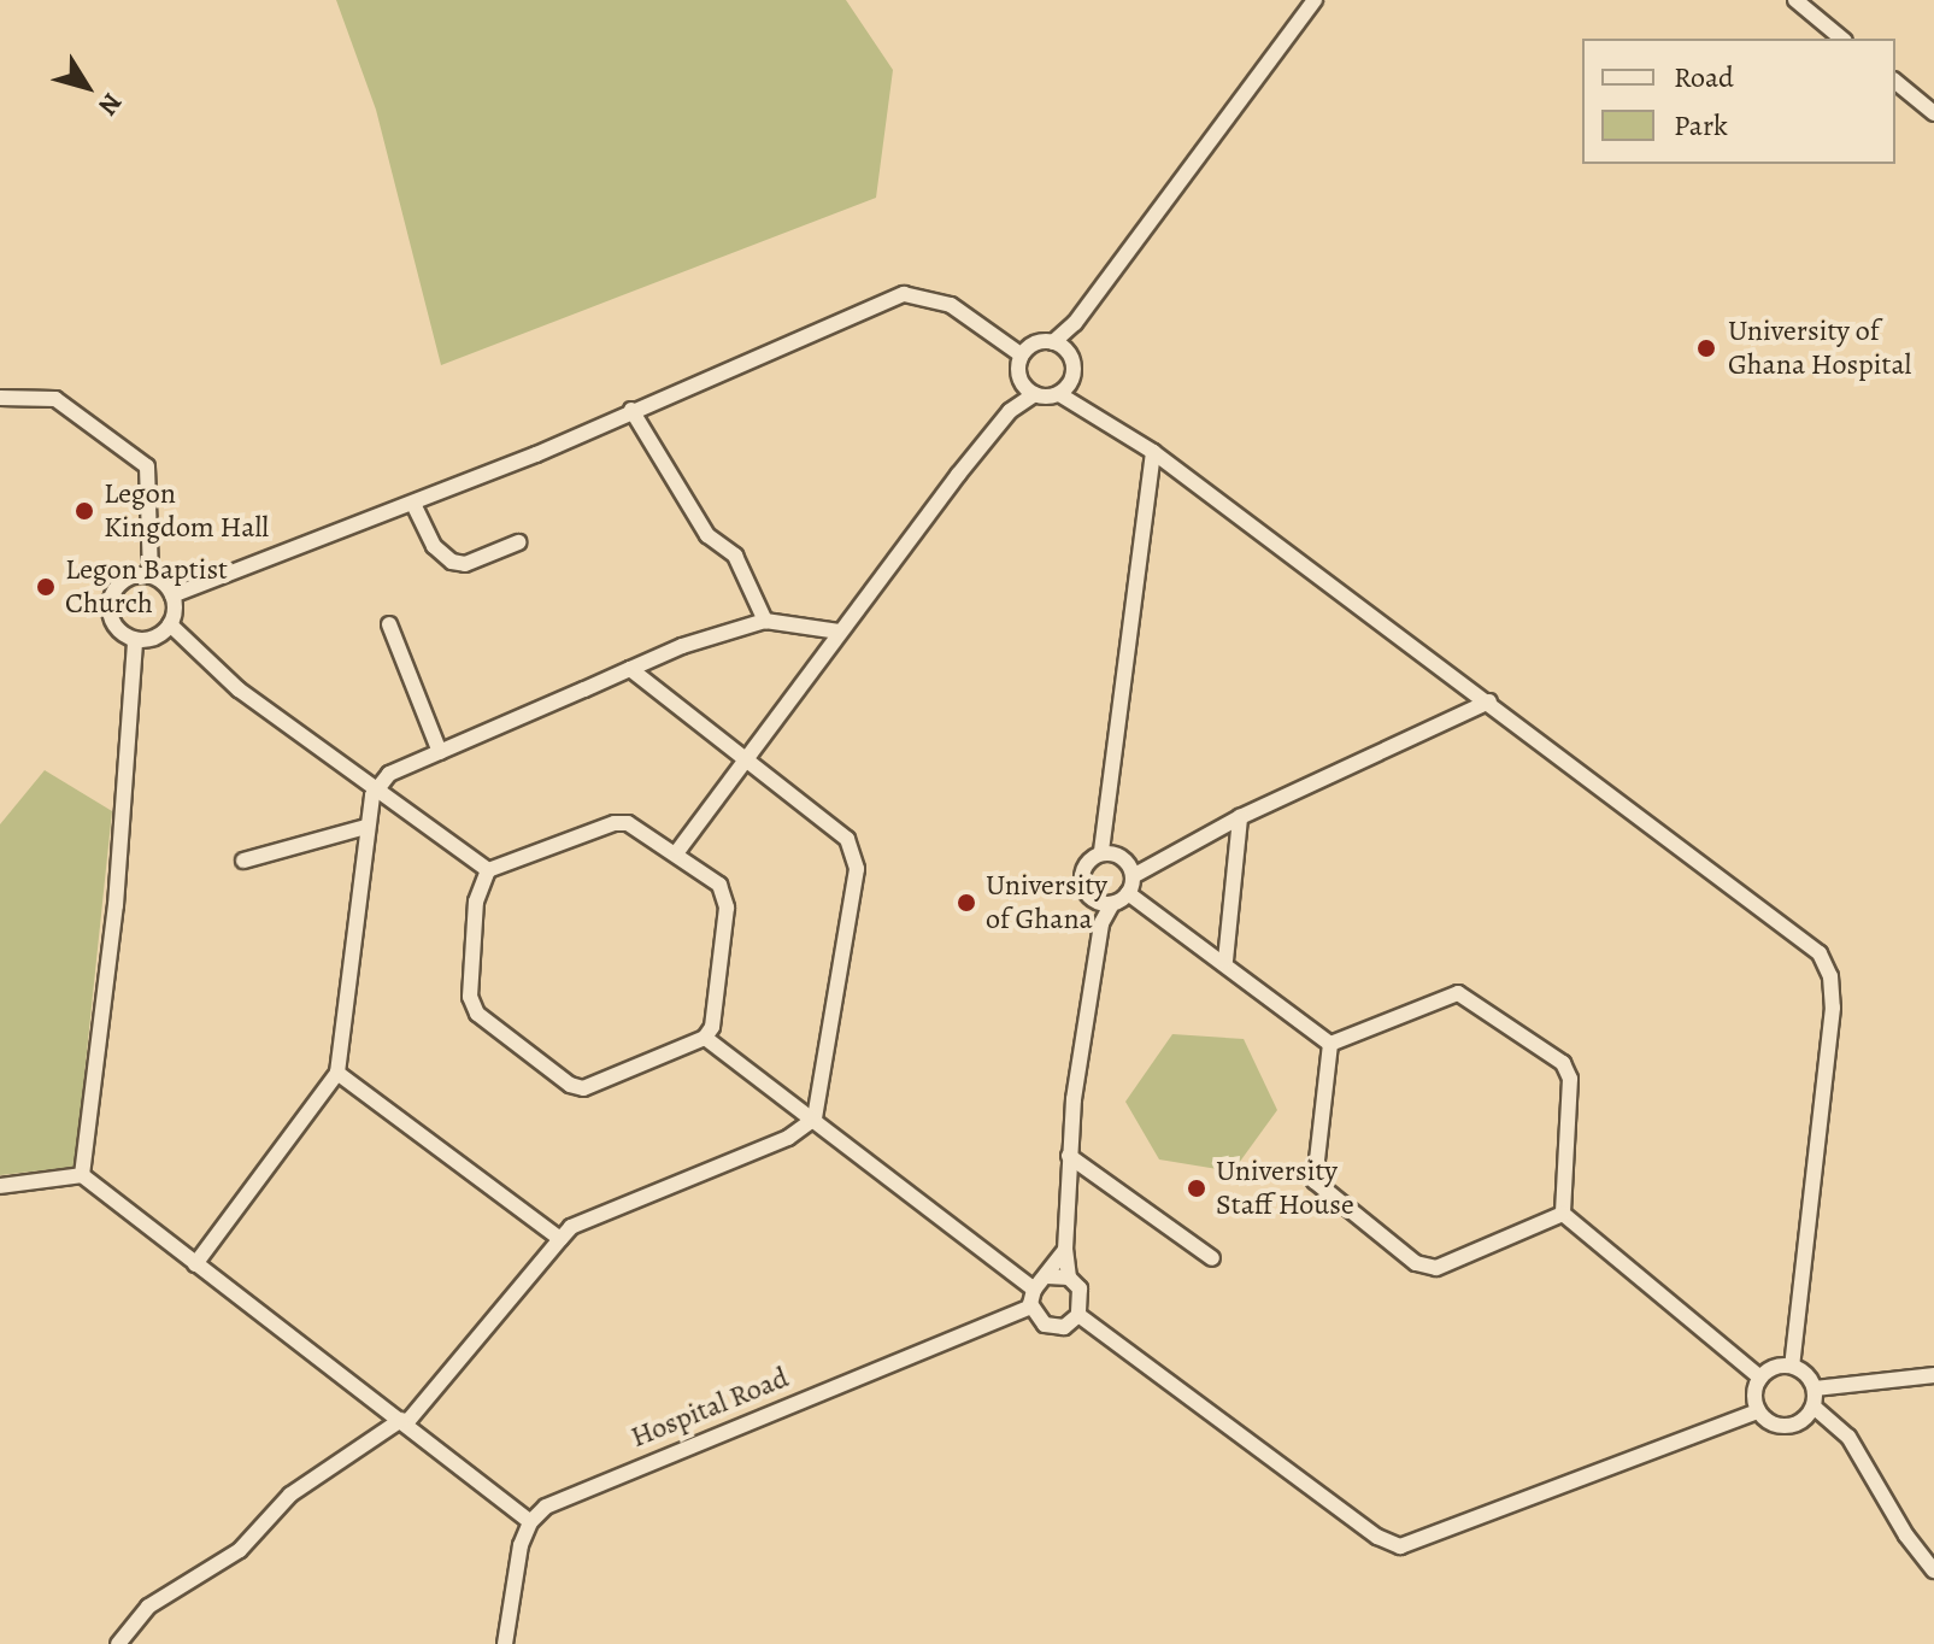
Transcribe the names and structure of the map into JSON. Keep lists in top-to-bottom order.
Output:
{
  "streets": {
    "street": ["Hospital Road"]
  },
  "places": [
    "University of Ghana Hospital",
    "Legon Kingdom Hall",
    "Legon Baptist Church",
    "University of Ghana",
    "University Staff House"
  ],
  "legend": ["Road", "Park"],
  "north": "bottom right"
}
